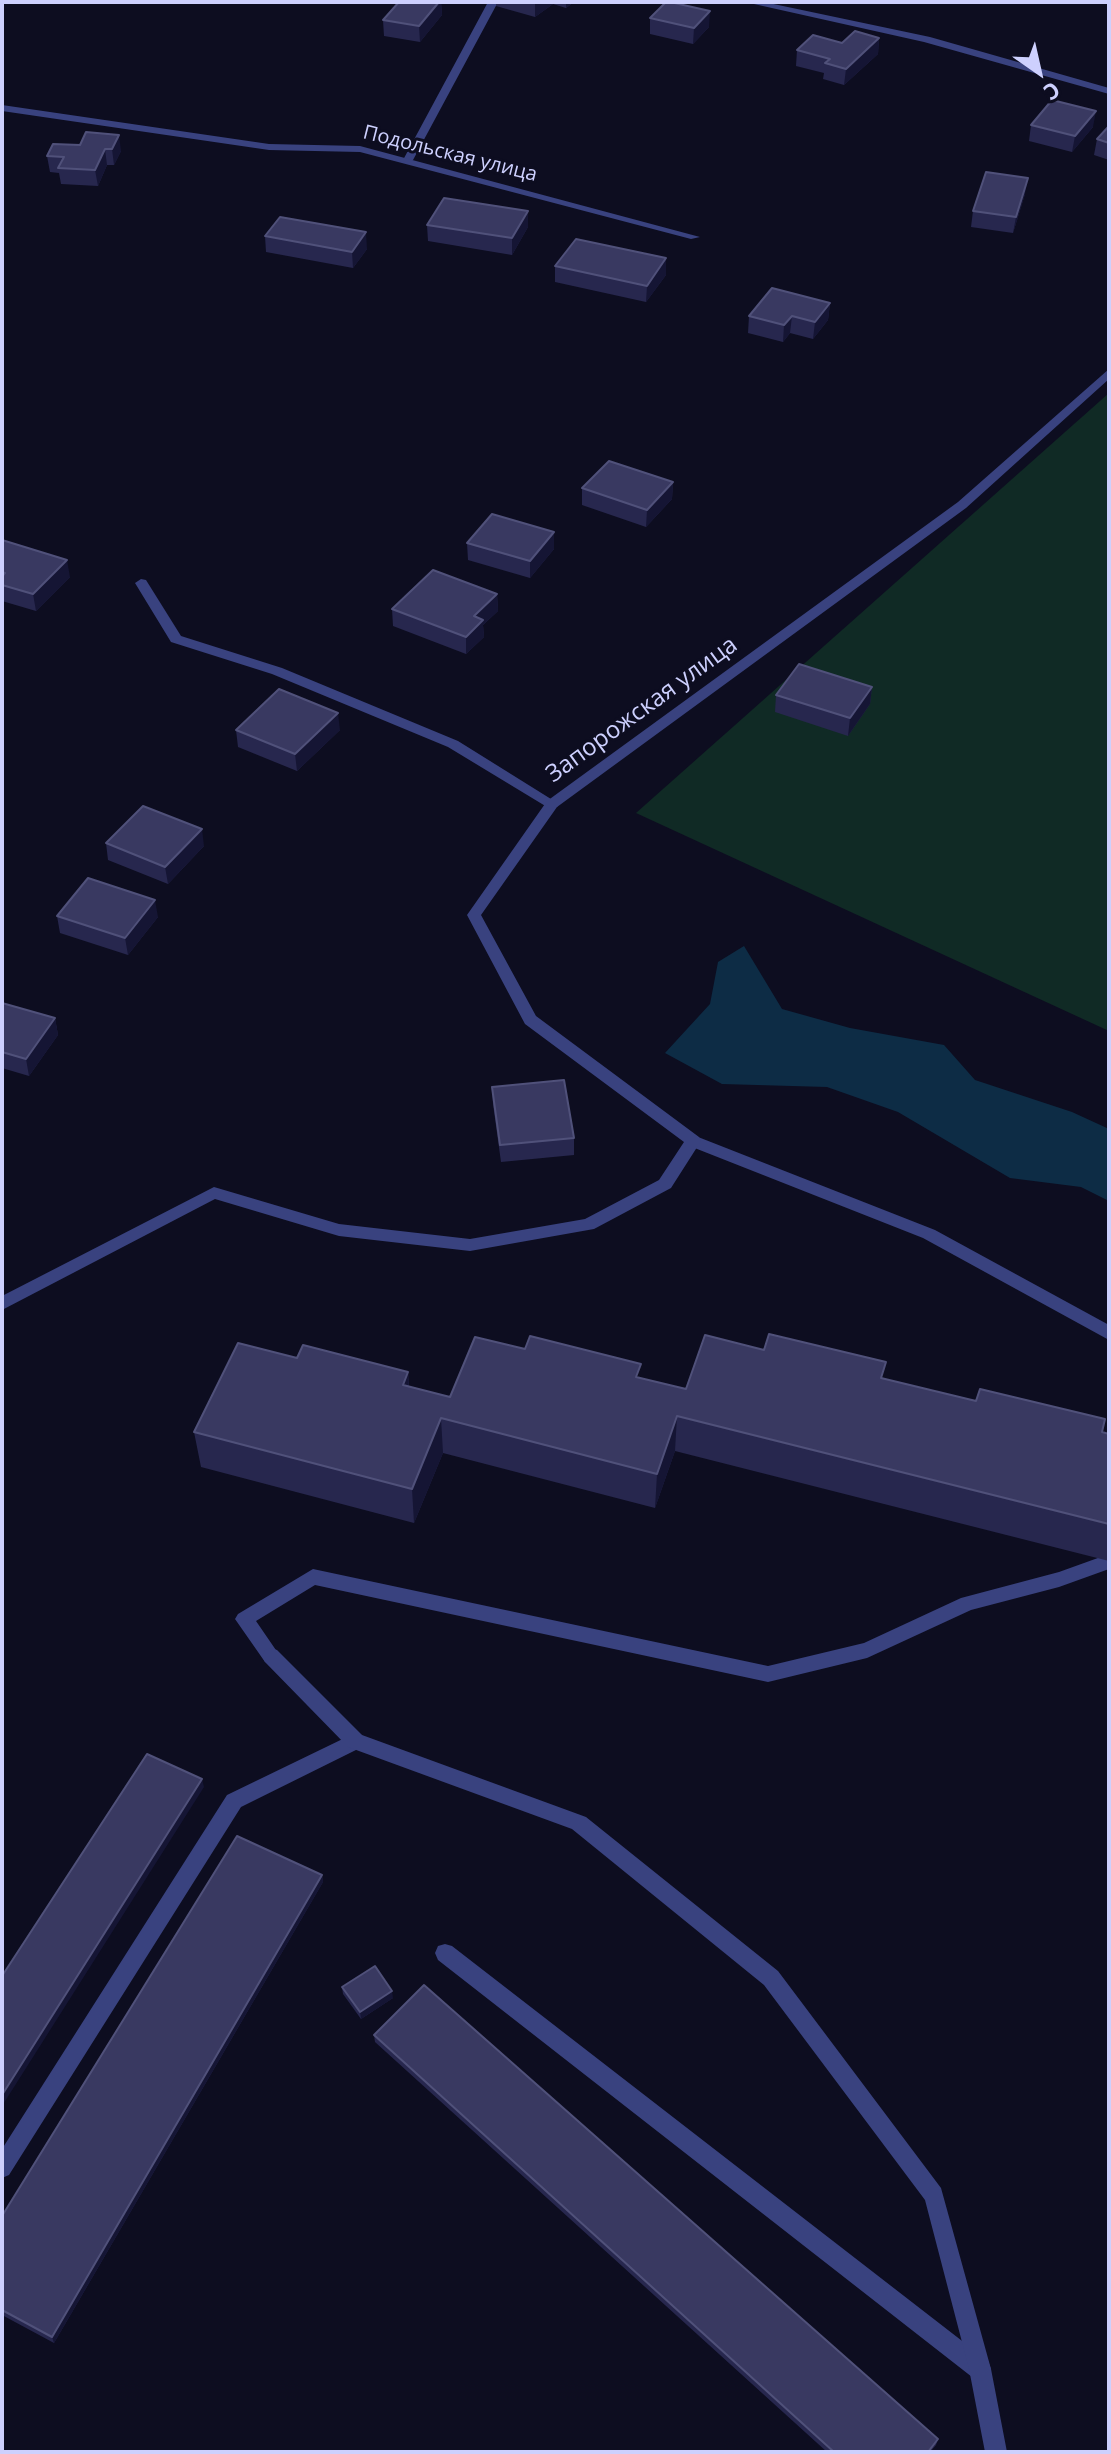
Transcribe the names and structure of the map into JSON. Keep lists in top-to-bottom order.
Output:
{
  "streets": {
    "street": ["Подольская улица", "Запорожская улица"]
  },
  "north": "bottom right"
}
